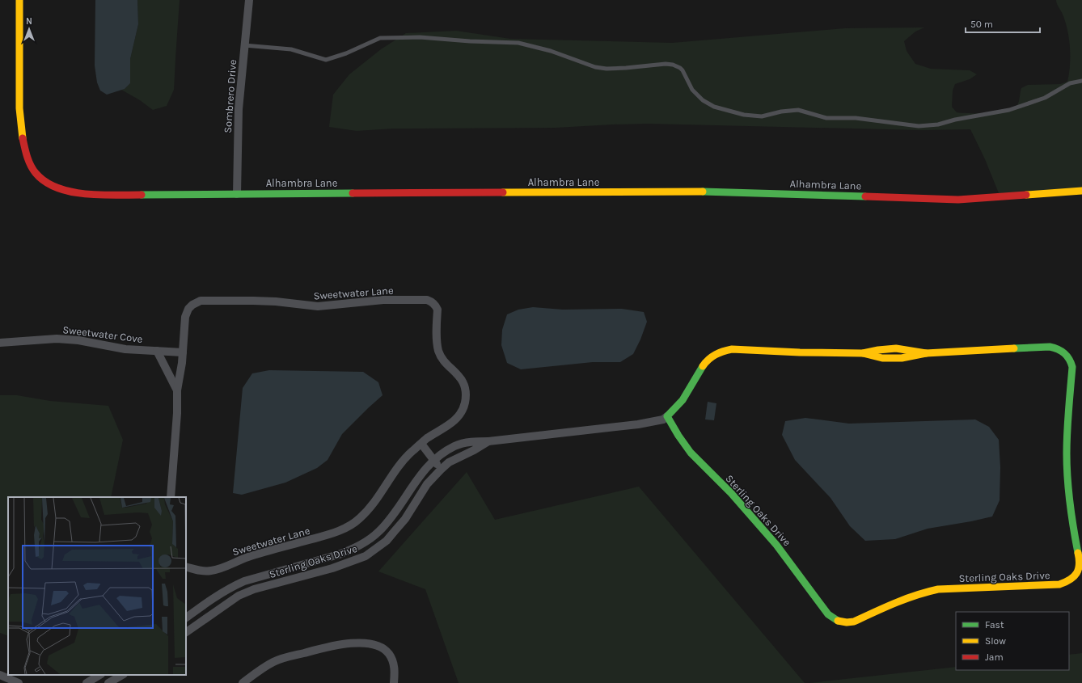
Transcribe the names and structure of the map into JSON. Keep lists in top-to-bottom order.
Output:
{
  "streets": {
    "street": [
      "Sombrero Drive",
      "Alhambra Lane",
      "Sweetwater Lane",
      "Sweetwater Cove",
      "Sterling Oaks Drive"
    ]
  },
  "crossings": [
    ["Sombrero Drive", "Alhambra Lane"],
    ["Sweetwater Lane", "Sweetwater Cove"]
  ],
  "legend": ["Fast", "Slow", "Jam"],
  "scale_bar": "50 m",
  "north": "top"
}
